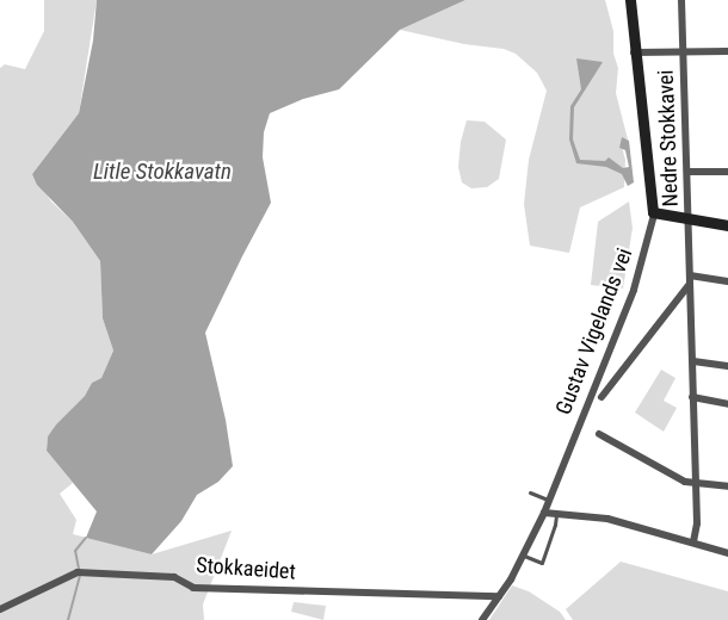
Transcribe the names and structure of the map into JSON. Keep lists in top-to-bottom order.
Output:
{
  "streets": {
    "main road": ["Gustav Vigelands vei"],
    "street": ["Nedre Stokkavei", "Stokkaeidet"]
  },
  "crossings": [
    ["Gustav Vigelands vei", "Stokkaeidet"]
  ],
  "water": ["Litle Stokkavatn"]
}
